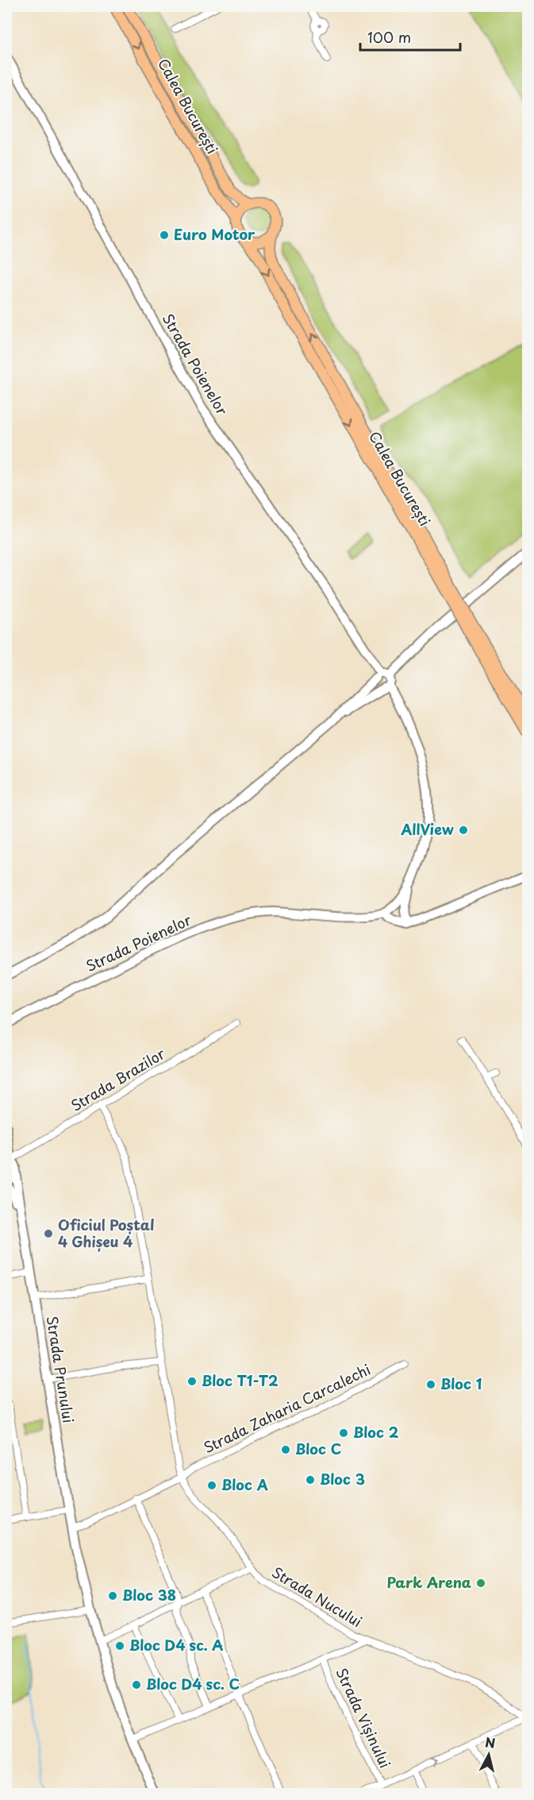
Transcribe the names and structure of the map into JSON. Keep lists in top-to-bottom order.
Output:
{
  "streets": {
    "main road": ["Calea București"],
    "street": [
      "Strada Poienelor",
      "Strada Brazilor",
      "Strada Prunului",
      "Strada Zaharia Carcalechi",
      "Strada Nucului",
      "Strada Vișinului"
    ]
  },
  "crossings": [
    ["Strada Brazilor", "Strada Prunului"],
    ["Strada Brazilor", "Strada Nucului"],
    ["Strada Prunului", "Strada Vișinului"],
    ["Strada Zaharia Carcalechi", "Strada Nucului"],
    ["Strada Nucului", "Strada Vișinului"]
  ],
  "places": [
    "Euro Motor",
    "AllView",
    "Oficiul Poștal 4 Ghișeu 4",
    "Bloc T1-T2",
    "Bloc 1",
    "Bloc 2",
    "Bloc C",
    "Bloc 3",
    "Bloc A",
    "Park Arena",
    "Bloc 38",
    "Bloc D4 sc. A",
    "Bloc D4 sc. C"
  ],
  "scale_bar": "100 m",
  "north": "top"
}
